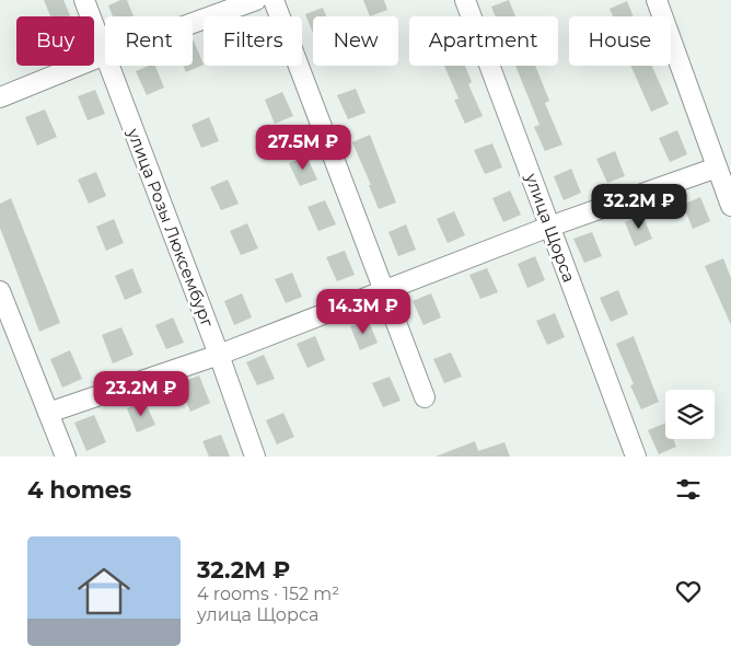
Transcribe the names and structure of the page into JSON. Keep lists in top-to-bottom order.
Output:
{
  "streets": {
    "street": ["улица Розы Люксембург", "улица Щорса"]
  },
  "page": {
    "chip": [
      "Buy",
      "Rent",
      "Filters",
      "New",
      "Apartment",
      "House"
    ],
    "price": [
      "27.5M ₽",
      "32.2M ₽",
      "14.3M ₽",
      "23.2M ₽"
    ],
    "heading": "4 homes",
    "list": [
      {
        "name": "32.2M ₽",
        "note": "4 rooms · 152 m² · улица Щорса"
      }
    ]
  }
}
